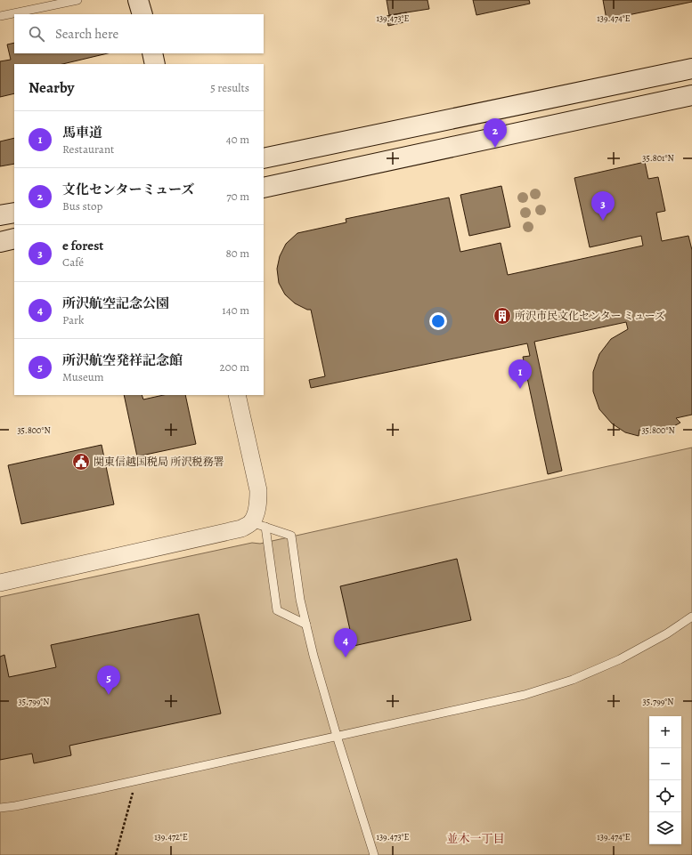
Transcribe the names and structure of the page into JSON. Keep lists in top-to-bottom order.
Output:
{
  "districts": ["並木一丁目"],
  "places": {
    "building": ["所沢市民文化センター ミューズ"],
    "public building": ["関東信越国税局 所沢税務署"]
  },
  "page": {
    "search": "Search here",
    "heading": ["Nearby", "5 results"],
    "list": [
      {
        "mark": "1",
        "name": "馬車道",
        "note": "Restaurant",
        "value": "40 m"
      },
      {
        "mark": "2",
        "name": "文化センターミューズ",
        "note": "Bus stop",
        "value": "70 m"
      },
      {
        "mark": "3",
        "name": "e forest",
        "note": "Café",
        "value": "80 m"
      },
      {
        "mark": "4",
        "name": "所沢航空記念公園",
        "note": "Park",
        "value": "140 m"
      },
      {
        "mark": "5",
        "name": "所沢航空発祥記念館",
        "note": "Museum",
        "value": "200 m"
      }
    ],
    "pins": [
      "2",
      "3",
      "1",
      "4",
      "5"
    ],
    "map_buttons": ["+", "−"]
  },
  "coordinates": [
    "139.473°E",
    "139.474°E",
    "35.801°N",
    "35.800°N",
    "35.799°N",
    "139.472°E"
  ]
}
